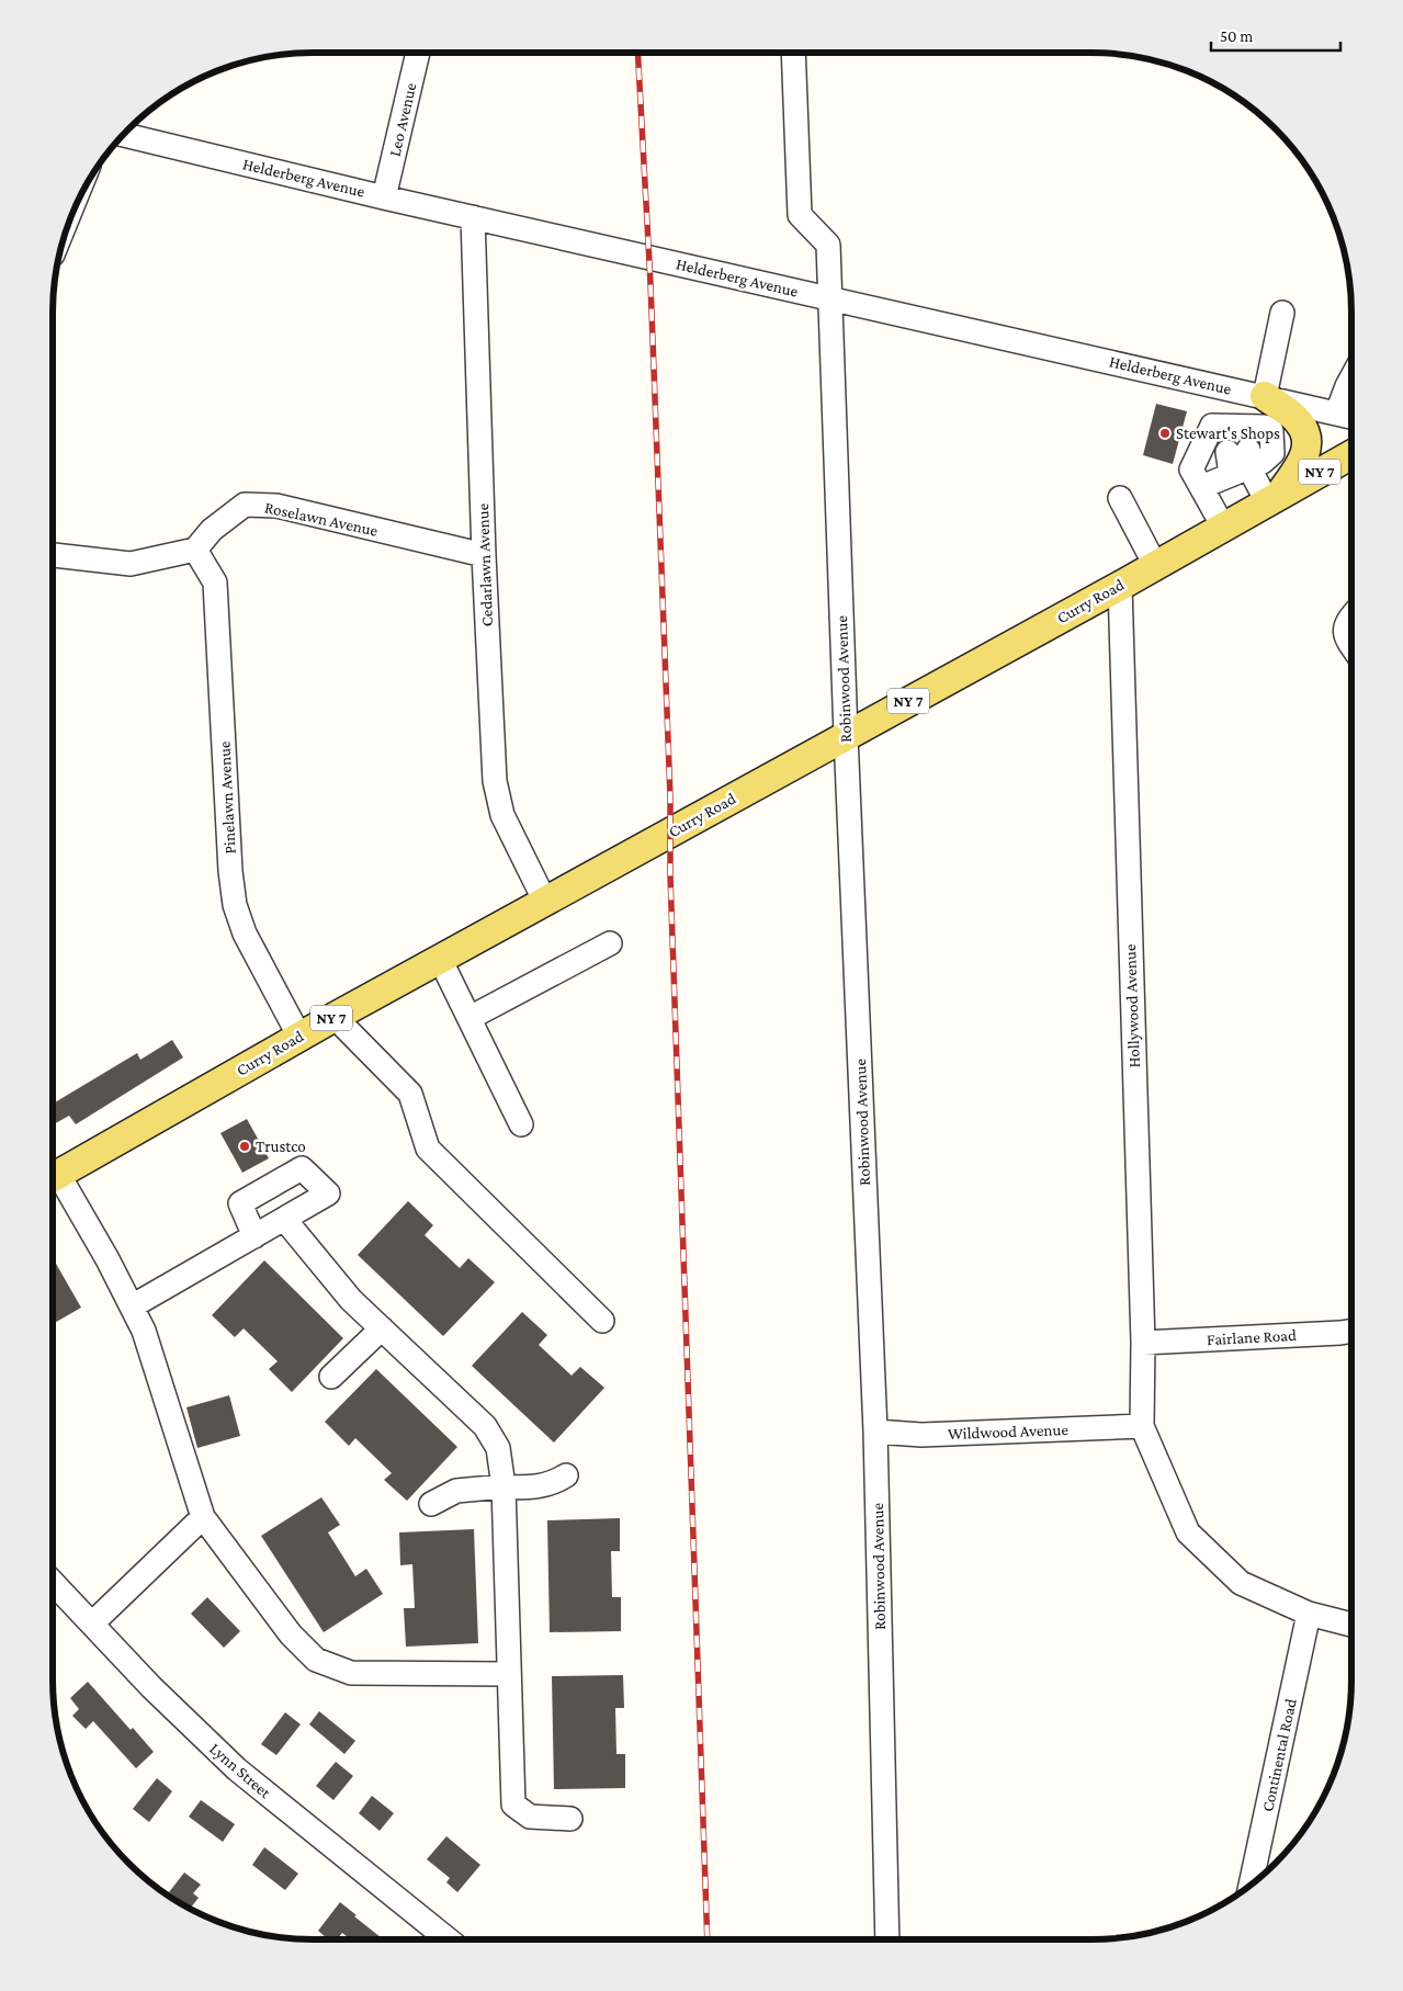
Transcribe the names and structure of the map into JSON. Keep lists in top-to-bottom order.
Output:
{
  "streets": {
    "main road": ["NY 7", "Curry Road"],
    "street": [
      "Leo Avenue",
      "Helderberg Avenue",
      "Roselawn Avenue",
      "Cedarlawn Avenue",
      "Robinwood Avenue",
      "Pinelawn Avenue",
      "Hollywood Avenue",
      "Fairlane Road",
      "Wildwood Avenue",
      "Continental Road",
      "Lynn Street"
    ]
  },
  "crossings": [
    ["Leo Avenue", "Helderberg Avenue"],
    ["Helderberg Avenue", "Cedarlawn Avenue"],
    ["Helderberg Avenue", "Robinwood Avenue"],
    ["Roselawn Avenue", "Cedarlawn Avenue"],
    ["Roselawn Avenue", "Pinelawn Avenue"],
    ["Cedarlawn Avenue", "Curry Road"],
    ["Curry Road", "Robinwood Avenue"],
    ["Curry Road", "Pinelawn Avenue"],
    ["Curry Road", "Hollywood Avenue"],
    ["Robinwood Avenue", "Wildwood Avenue"],
    ["Hollywood Avenue", "Fairlane Road"],
    ["Hollywood Avenue", "Wildwood Avenue"]
  ],
  "places": ["Stewart's Shops", "Trustco"],
  "scale_bar": "50 m"
}
